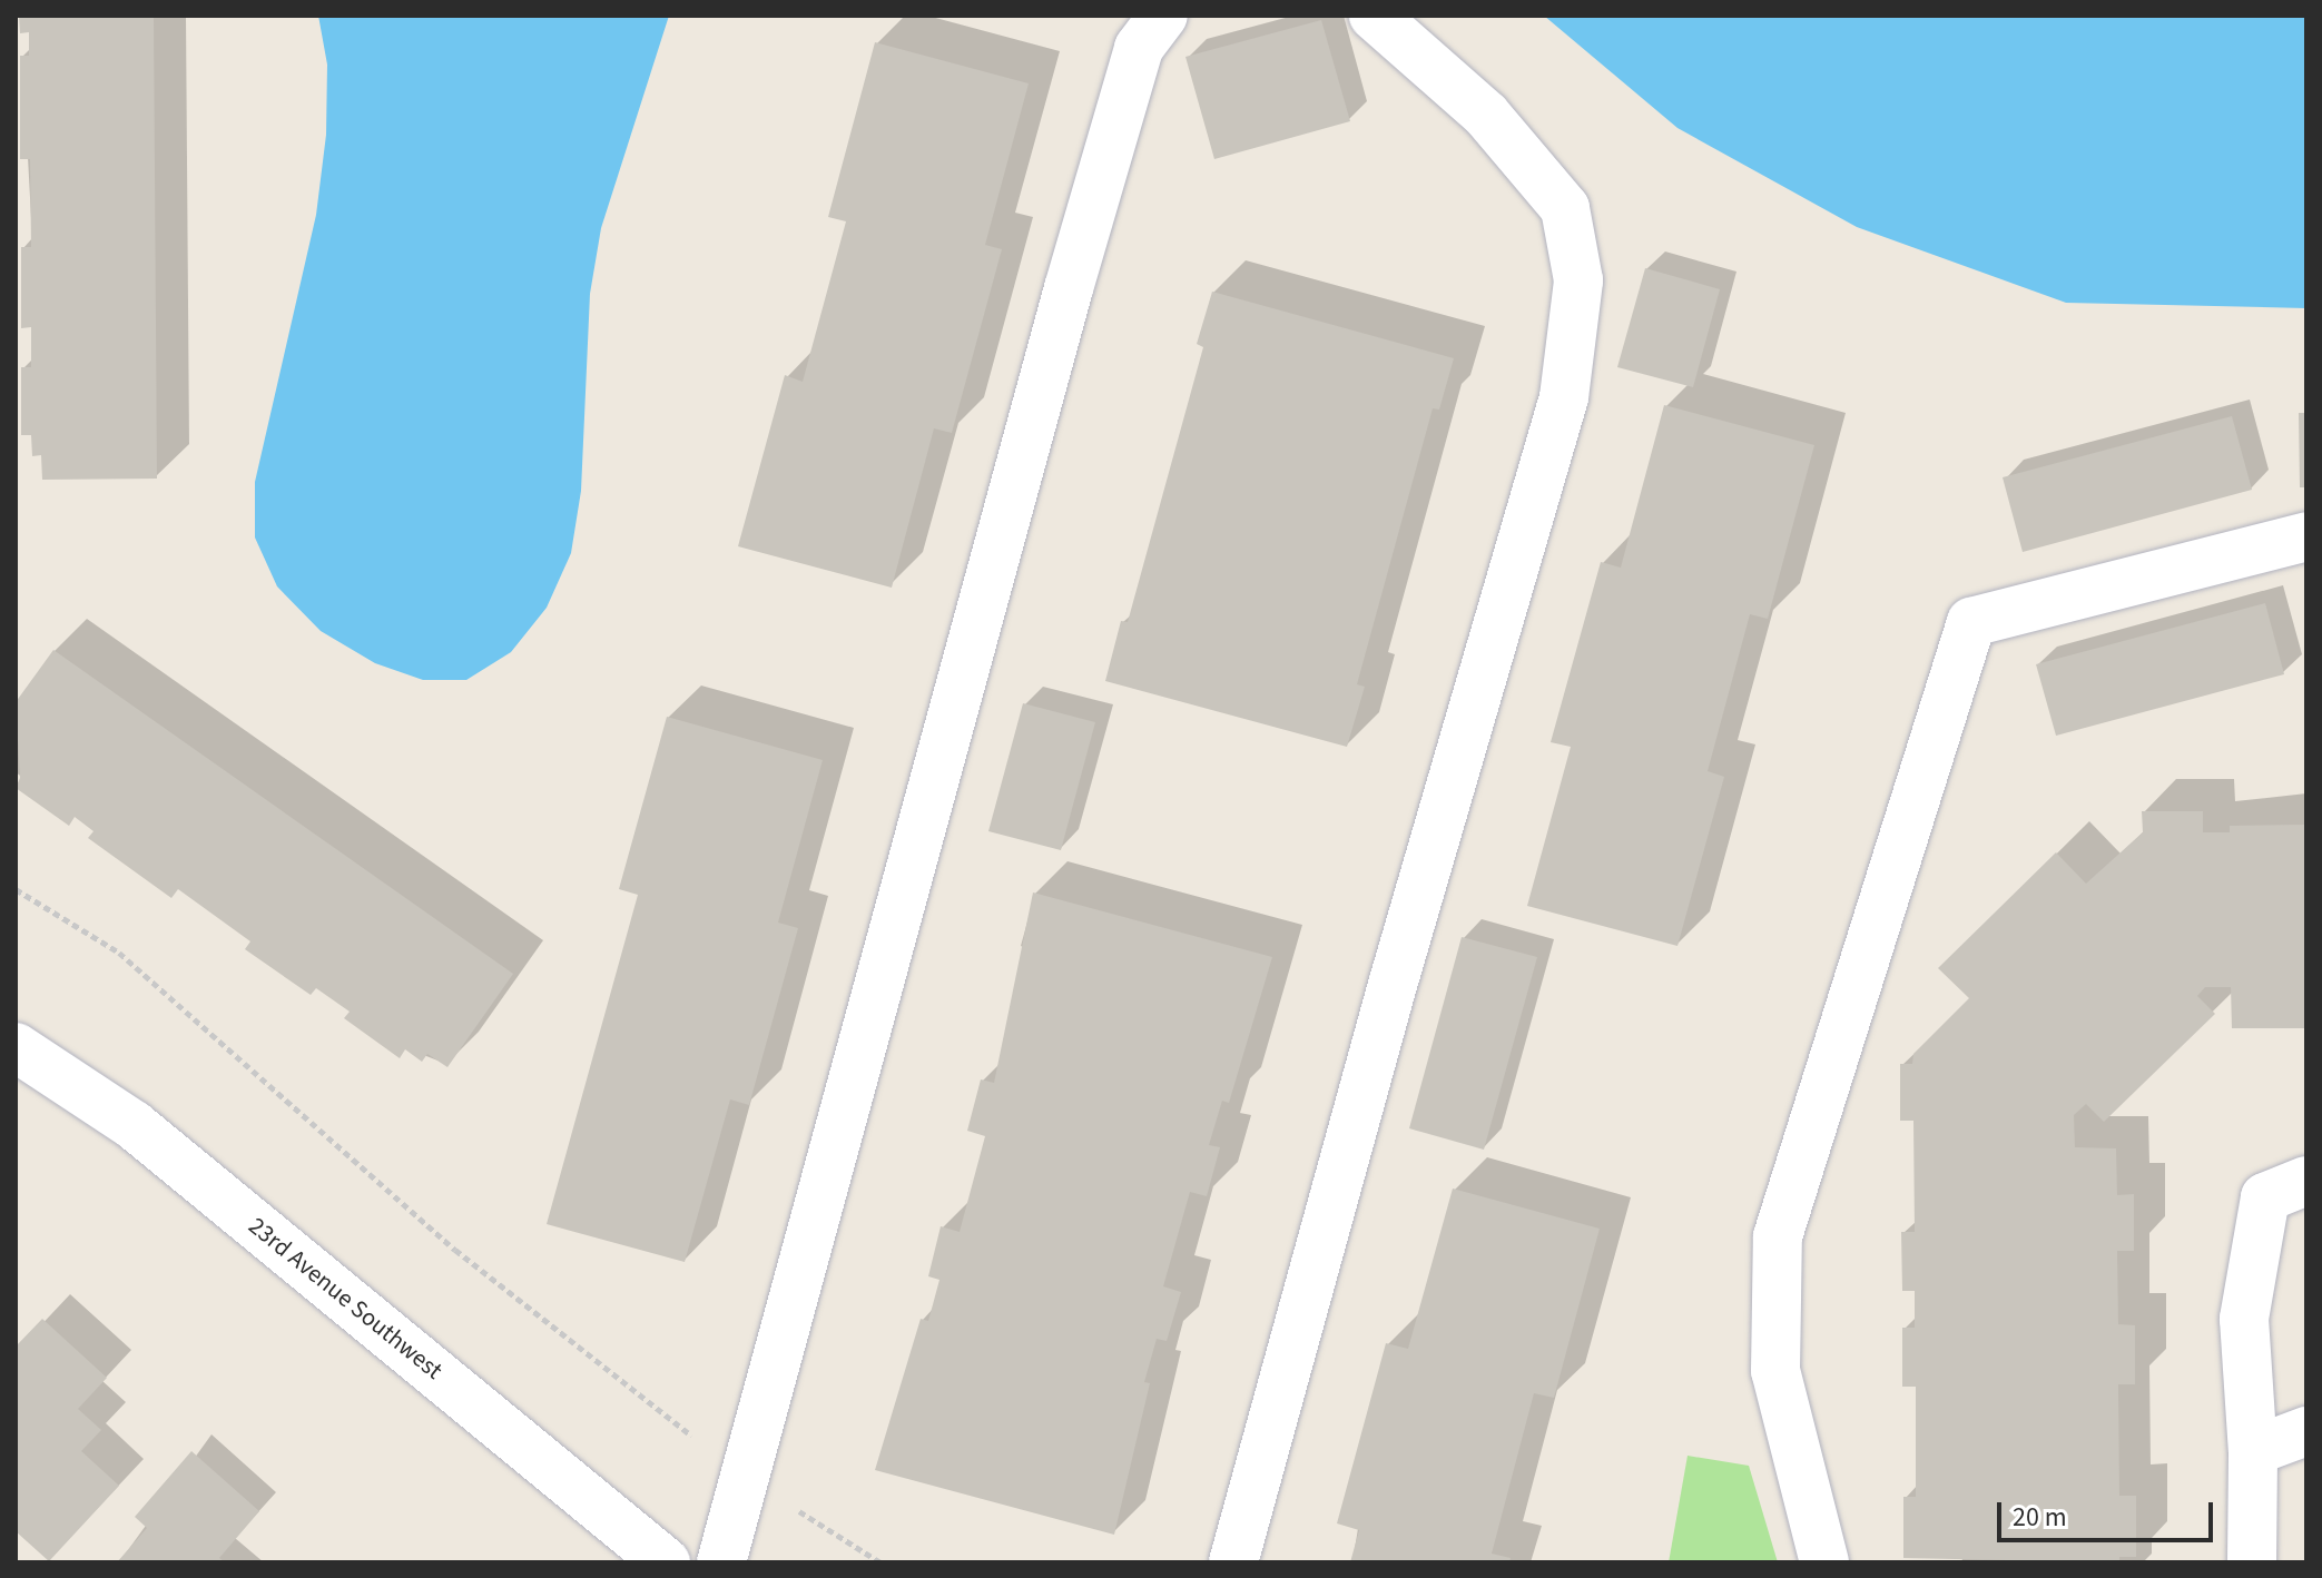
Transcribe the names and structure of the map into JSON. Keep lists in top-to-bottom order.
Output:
{
  "streets": {
    "street": ["23rd Avenue Southwest"]
  },
  "scale_bar": "20 m"
}
